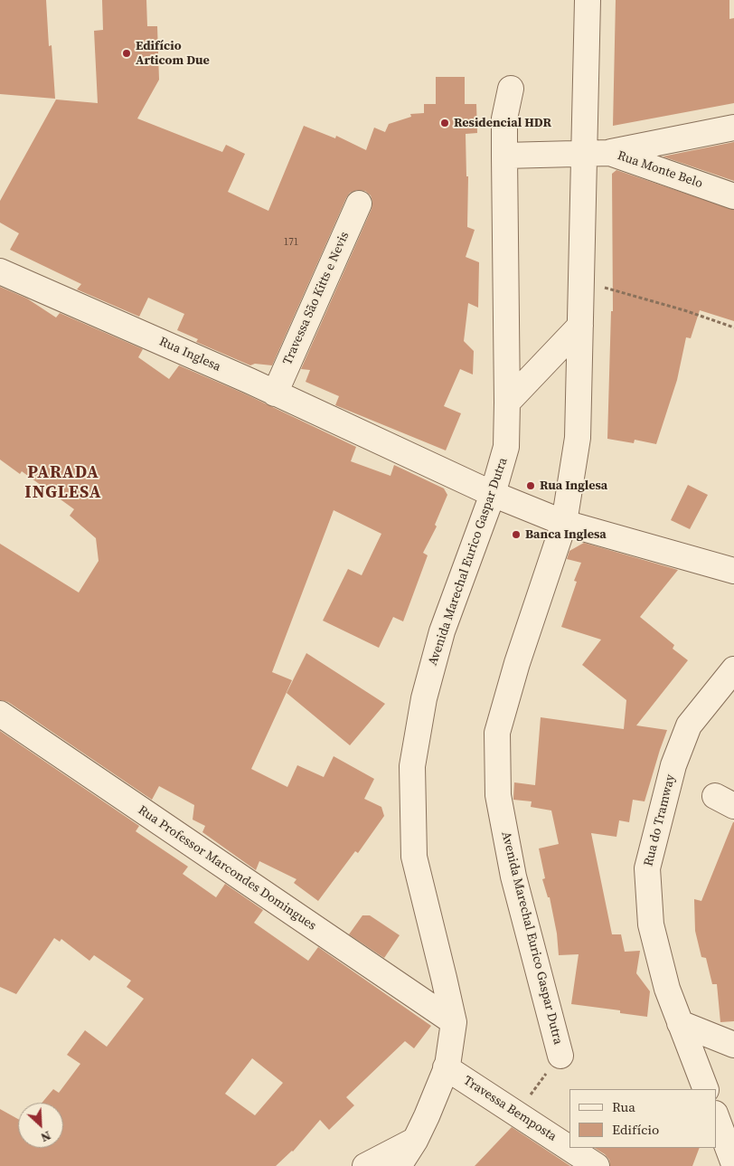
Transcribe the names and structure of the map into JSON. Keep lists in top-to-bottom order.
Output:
{
  "streets": {
    "street": [
      "Rua Monte Belo",
      "Travessa São Kitts e Nevis",
      "Rua Inglesa",
      "Avenida Marechal Eurico Gaspar Dutra",
      "Rua do Tramway",
      "Rua Professor Marcondes Domingues",
      "Travessa Bemposta"
    ]
  },
  "crossings": [
    ["Rua Monte Belo", "Avenida Marechal Eurico Gaspar Dutra"],
    ["Travessa São Kitts e Nevis", "Rua Inglesa"],
    ["Rua Inglesa", "Avenida Marechal Eurico Gaspar Dutra"],
    ["Avenida Marechal Eurico Gaspar Dutra", "Rua Professor Marcondes Domingues"],
    ["Avenida Marechal Eurico Gaspar Dutra", "Travessa Bemposta"]
  ],
  "districts": ["PARADA INGLESA"],
  "places": [
    "Edifício Articom Due",
    "Residencial HDR",
    "Rua Inglesa",
    "Banca Inglesa"
  ],
  "house_numbers": ["171"],
  "legend": ["Rua", "Edifício"],
  "north": "bottom right"
}
